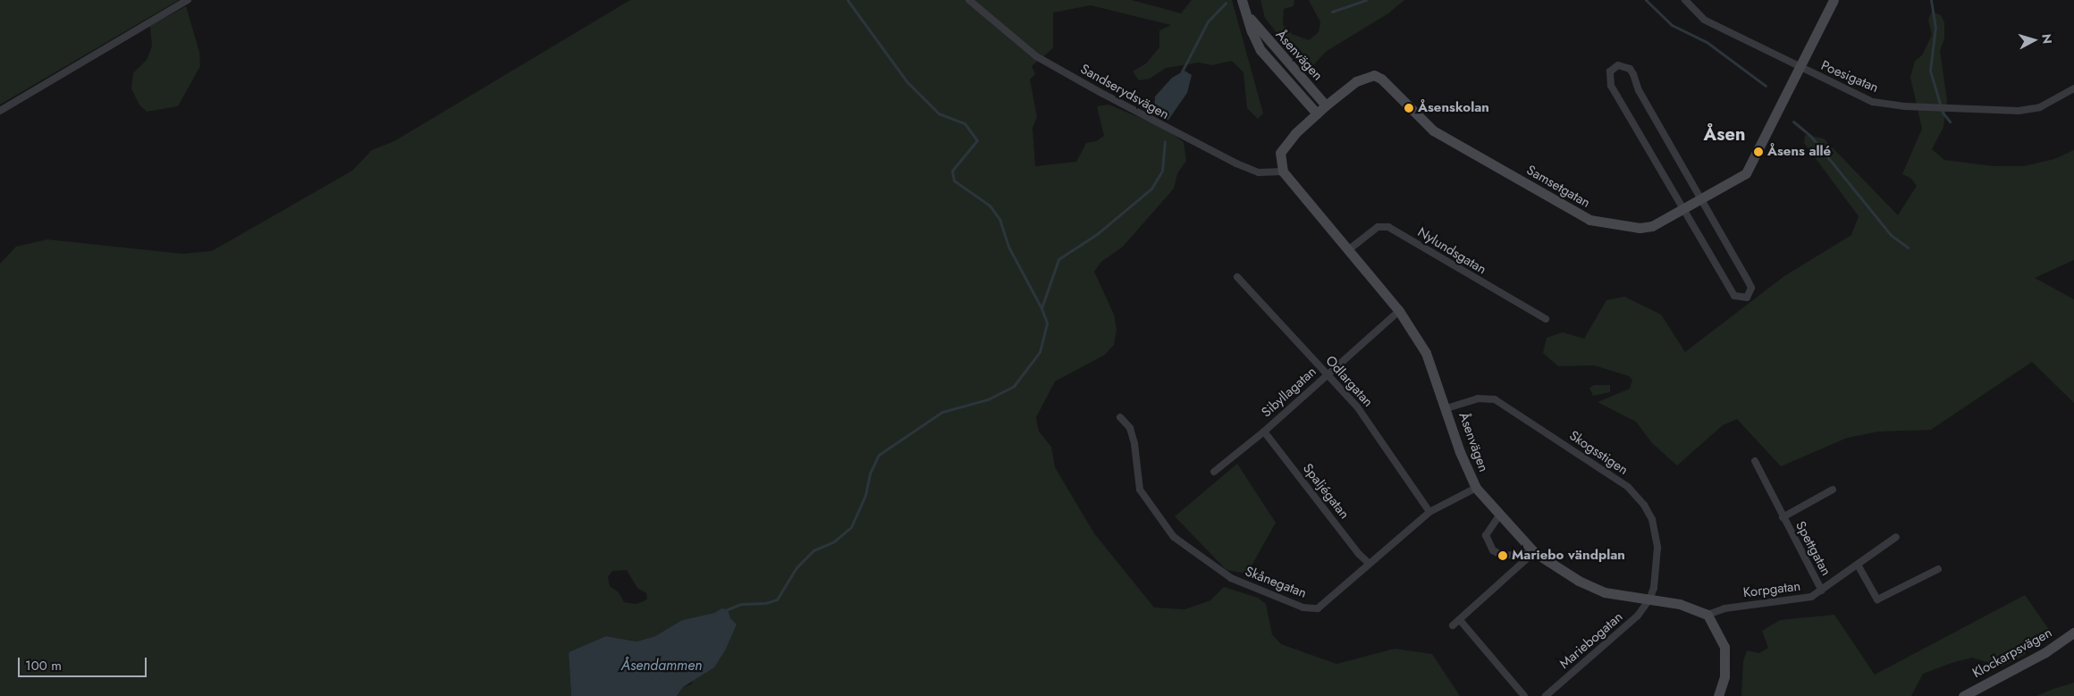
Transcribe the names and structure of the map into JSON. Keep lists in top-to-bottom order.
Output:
{
  "streets": {
    "street": [
      "Åsenvägen",
      "Poesigatan",
      "Sandserydsvägen",
      "Samsetgatan",
      "Nylundsgatan",
      "Odlargatan",
      "Sibyllagatan",
      "Skogsstigen",
      "Spaljégatan",
      "Spettgatan",
      "Skånegatan",
      "Korpgatan",
      "Mariebogatan",
      "Klockarpsvägen"
    ]
  },
  "crossings": [
    ["Åsenvägen", "Sandserydsvägen"],
    ["Åsenvägen", "Samsetgatan"],
    ["Åsenvägen", "Nylundsgatan"],
    ["Åsenvägen", "Sibyllagatan"],
    ["Åsenvägen", "Skogsstigen"],
    ["Åsenvägen", "Skånegatan"],
    ["Åsenvägen", "Korpgatan"],
    ["Åsenvägen", "Mariebogatan"],
    ["Poesigatan", "Samsetgatan"],
    ["Odlargatan", "Sibyllagatan"],
    ["Odlargatan", "Skånegatan"],
    ["Sibyllagatan", "Spaljégatan"],
    ["Skogsstigen", "Mariebogatan"],
    ["Spaljégatan", "Skånegatan"],
    ["Spettgatan", "Korpgatan"]
  ],
  "districts": ["Åsen"],
  "water": ["Åsendammen"],
  "places": ["Åsenskolan", "Åsens allé", "Mariebo vändplan"],
  "scale_bar": "100 m",
  "north": "right"
}
